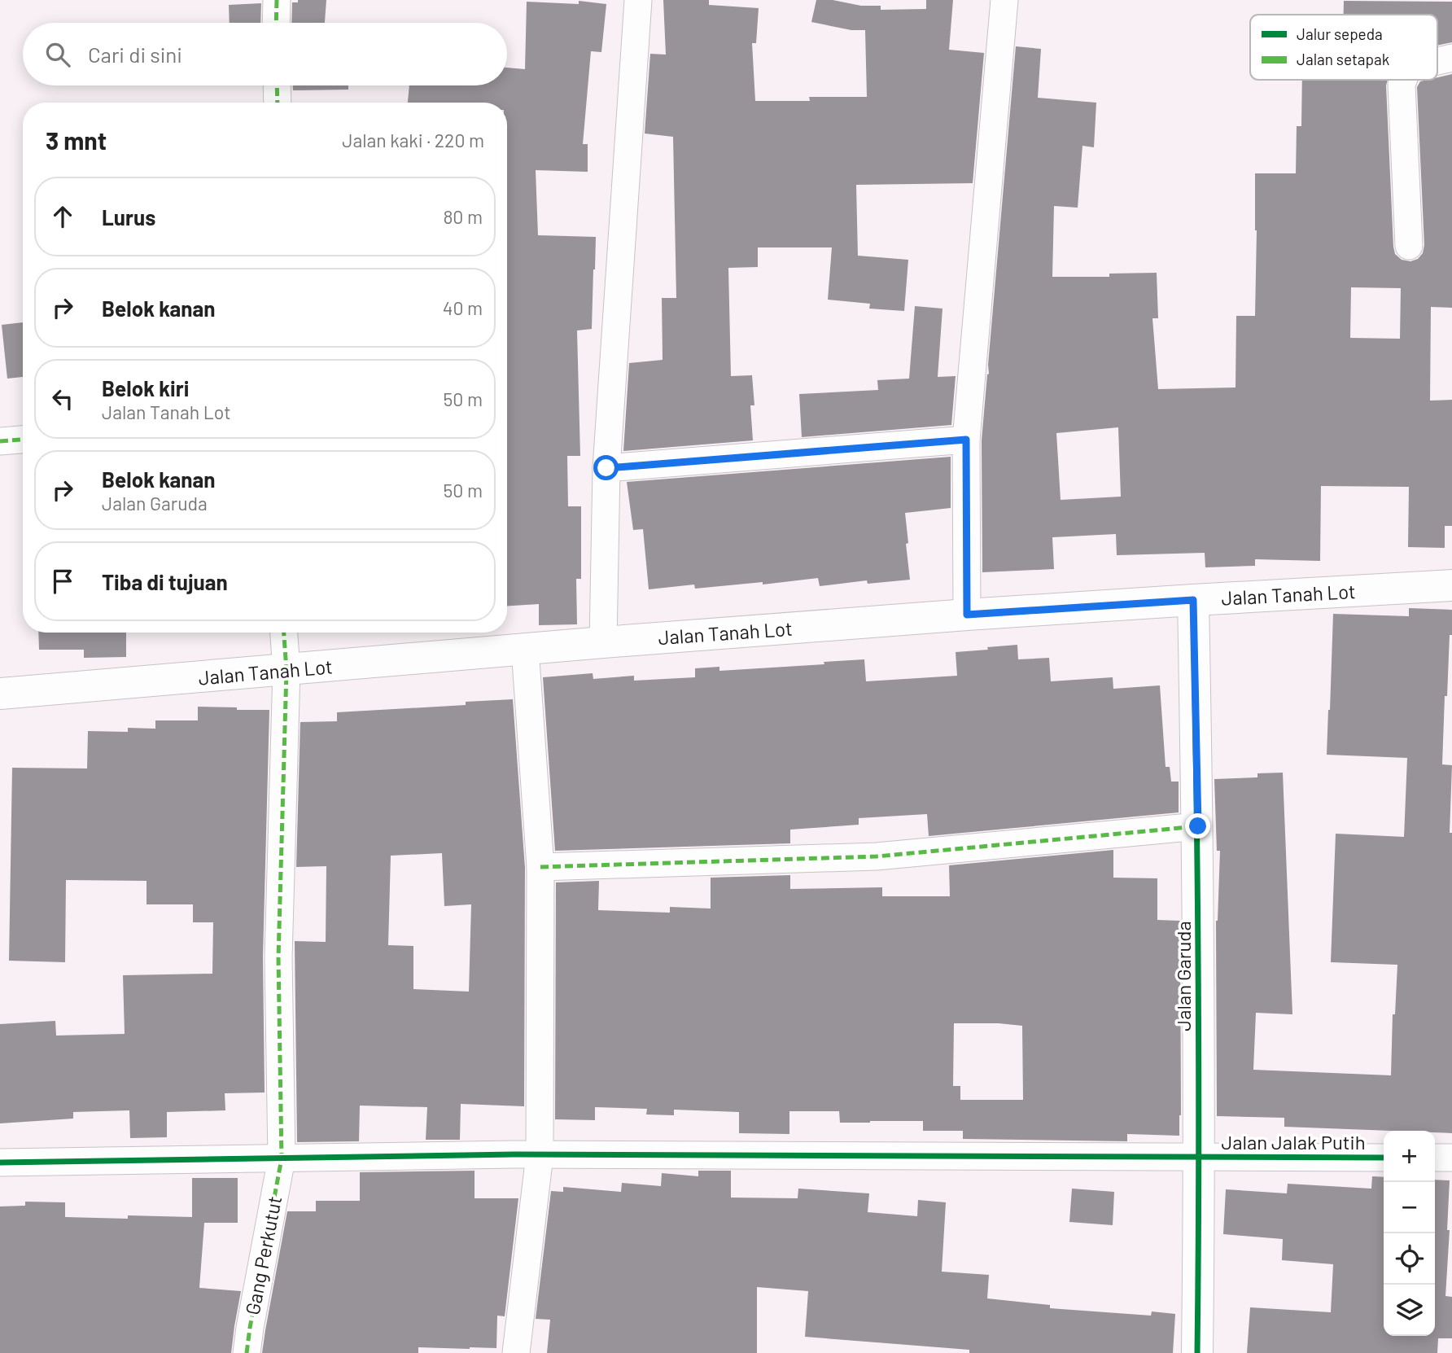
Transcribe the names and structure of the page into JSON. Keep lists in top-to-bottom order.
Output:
{
  "streets": {
    "main road": ["Jalan Tanah Lot", "Jalan Garuda"],
    "street": ["Jalan Jalak Putih", "Gang Perkutut"]
  },
  "crossings": [
    ["Jalan Tanah Lot", "Jalan Garuda"],
    ["Jalan Tanah Lot", "Gang Perkutut"],
    ["Jalan Garuda", "Jalan Jalak Putih"],
    ["Jalan Jalak Putih", "Gang Perkutut"]
  ],
  "legend": ["Jalur sepeda", "Jalan setapak"],
  "page": {
    "search": "Cari di sini",
    "heading": ["3 mnt", "Jalan kaki · 220 m"],
    "list": [
      ["Lurus", "80 m"],
      ["Belok kanan", "40 m"],
      ["Belok kiri", "Jalan Tanah Lot", "50 m"],
      ["Belok kanan", "Jalan Garuda", "50 m"],
      "Tiba di tujuan"
    ],
    "map_buttons": ["+", "−"]
  }
}
